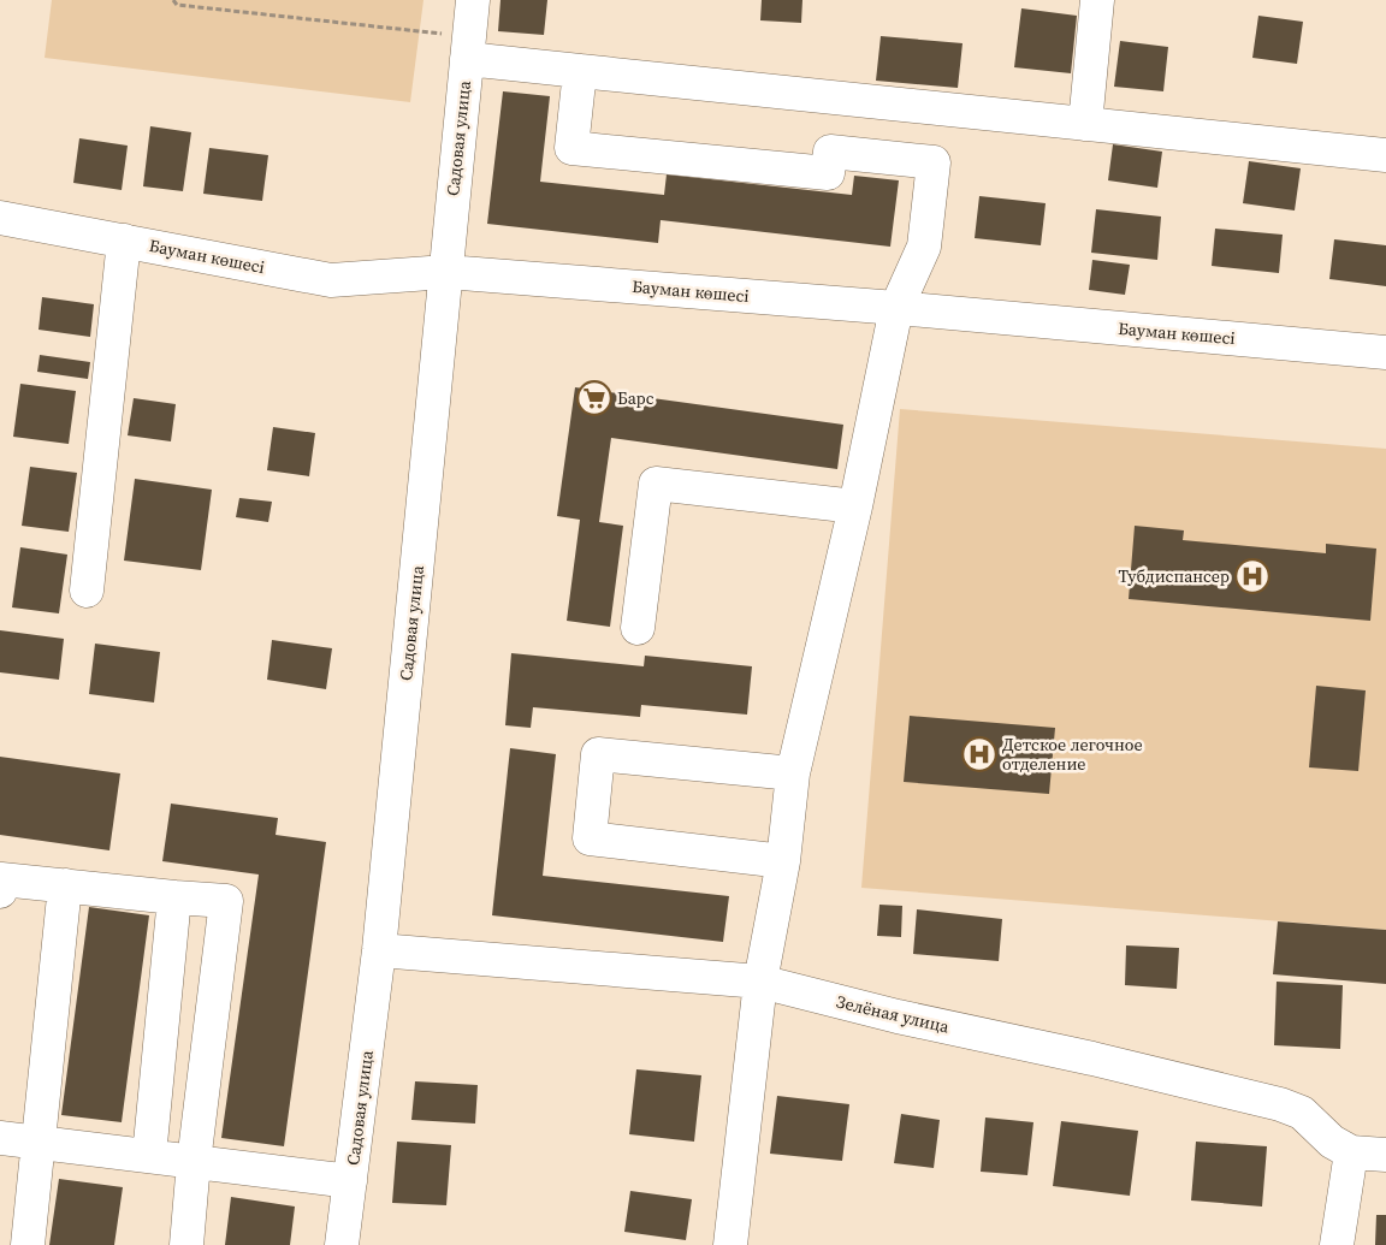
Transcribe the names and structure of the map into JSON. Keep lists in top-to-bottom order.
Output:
{
  "streets": {
    "street": ["Садовая улица", "Бауман көшесі", "Зелёная улица"]
  },
  "crossings": [
    ["Садовая улица", "Бауман көшесі"],
    ["Садовая улица", "Зелёная улица"]
  ],
  "places": {
    "supermarket": ["Барс"],
    "hospital": ["Тубдиспансер", "Детское легочное отделение"]
  }
}
